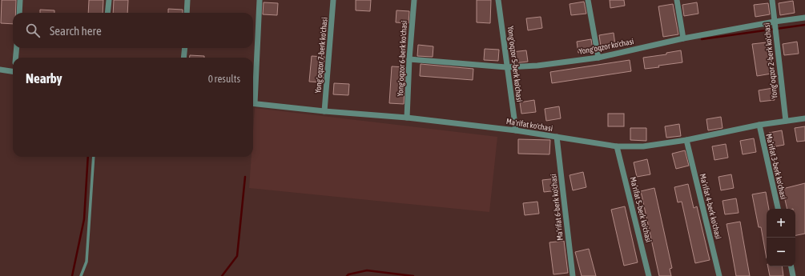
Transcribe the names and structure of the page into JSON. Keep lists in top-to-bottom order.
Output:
{
  "streets": {
    "street": [
      "Yong'oqzor ko'chasi",
      "Yong‘oqzor 7-berk ko'chasi",
      "Yong‘oqzor 6-berk ko'chasi",
      "Yong‘oqzor 2-berk ko'chasi",
      "Yong‘oqzor 5-berk ko'chasi",
      "Ma'rifat ko'chasi",
      "Ma’rifat 3-berk ko'chasi",
      "Ma’rifat 4-berk ko'chasi",
      "Ma’rifat 6-berk ko'chasi",
      "Ma’rifat 5-berk ko'chasi"
    ]
  },
  "crossings": [
    ["Yong'oqzor ko'chasi", "Yong‘oqzor 6-berk ko'chasi"],
    ["Yong'oqzor ko'chasi", "Yong‘oqzor 2-berk ko'chasi"],
    ["Yong'oqzor ko'chasi", "Yong‘oqzor 5-berk ko'chasi"],
    ["Yong‘oqzor 7-berk ko'chasi", "Ma'rifat ko'chasi"],
    ["Yong‘oqzor 6-berk ko'chasi", "Ma'rifat ko'chasi"],
    ["Yong‘oqzor 2-berk ko'chasi", "Ma'rifat ko'chasi"],
    ["Yong‘oqzor 5-berk ko'chasi", "Ma'rifat ko'chasi"],
    ["Ma'rifat ko'chasi", "Ma’rifat 3-berk ko'chasi"],
    ["Ma'rifat ko'chasi", "Ma’rifat 4-berk ko'chasi"],
    ["Ma'rifat ko'chasi", "Ma’rifat 6-berk ko'chasi"],
    ["Ma'rifat ko'chasi", "Ma’rifat 5-berk ko'chasi"]
  ],
  "page": {
    "search": "Search here",
    "heading": ["Nearby", "0 results"],
    "map_buttons": ["+", "−"]
  }
}
